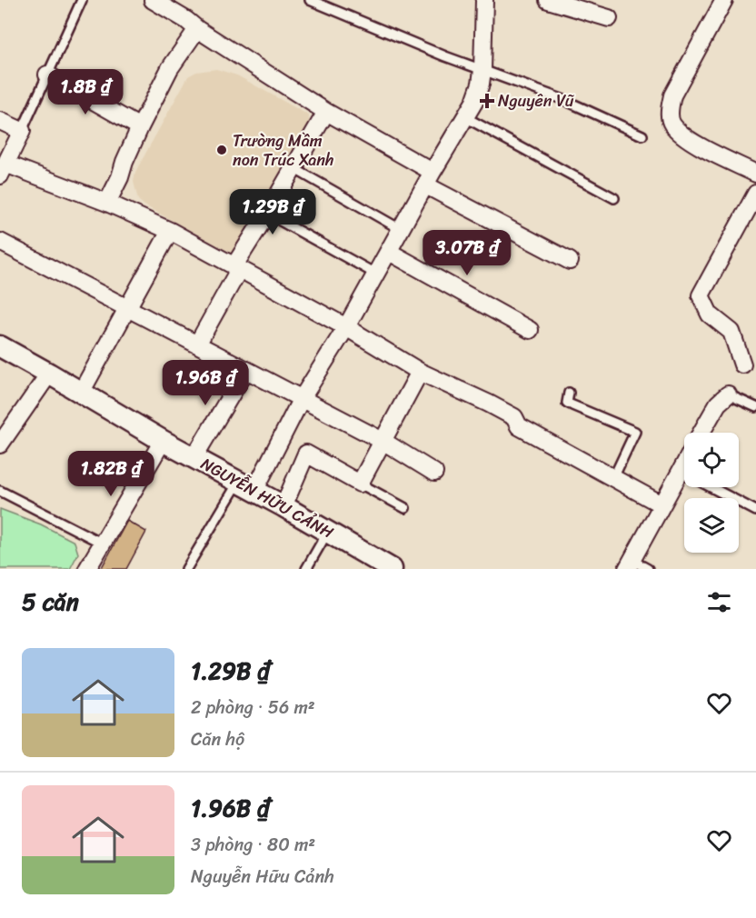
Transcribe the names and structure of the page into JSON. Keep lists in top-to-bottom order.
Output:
{
  "streets": {
    "street": ["NGUYỄN HỮU CẢNH"]
  },
  "places": {
    "health": ["Nguyên Vũ"],
    "other": ["Trường Mầm non Trúc Xanh"]
  },
  "page": {
    "price": [
      "1.8B ₫",
      "1.29B ₫",
      "3.07B ₫",
      "1.96B ₫",
      "1.82B ₫"
    ],
    "heading": "5 căn",
    "list": [
      {
        "name": "1.29B ₫",
        "note": "2 phòng · 56 m² · Căn hộ"
      },
      {
        "name": "1.96B ₫",
        "note": "3 phòng · 80 m² · Nguyễn Hữu Cảnh"
      }
    ]
  }
}
